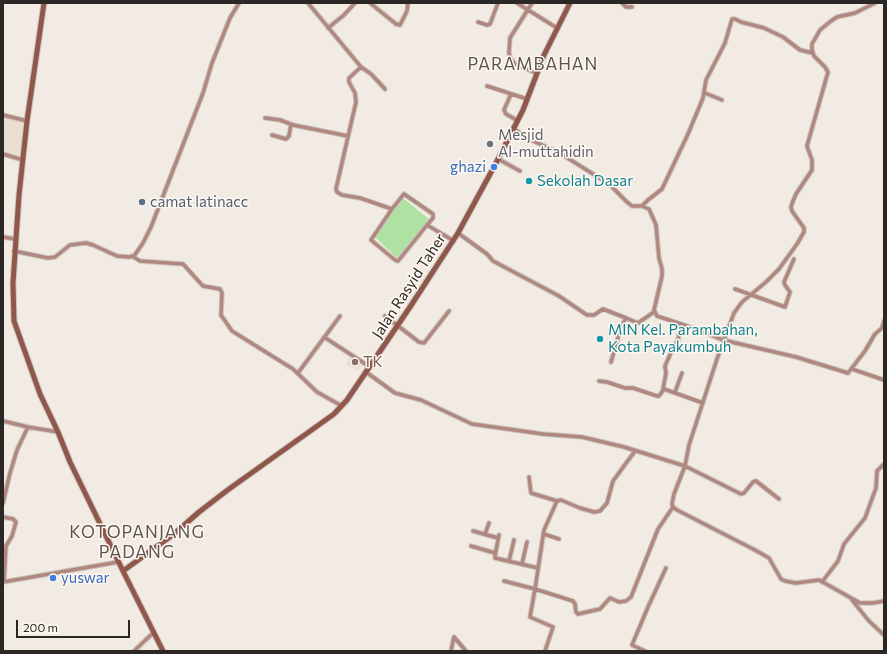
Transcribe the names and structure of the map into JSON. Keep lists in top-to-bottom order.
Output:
{
  "streets": {
    "street": ["Jalan Rasyid Taher"]
  },
  "districts": ["PARAMBAHAN", "KOTOPANJANG PADANG"],
  "places": [
    "Mesjid Al-muttahidin",
    "ghazi",
    "Sekolah Dasar",
    "camat latinacc",
    "MIN Kel. Parambahan, Kota Payakumbuh",
    "TK",
    "yuswar"
  ],
  "scale_bar": "200 m"
}
